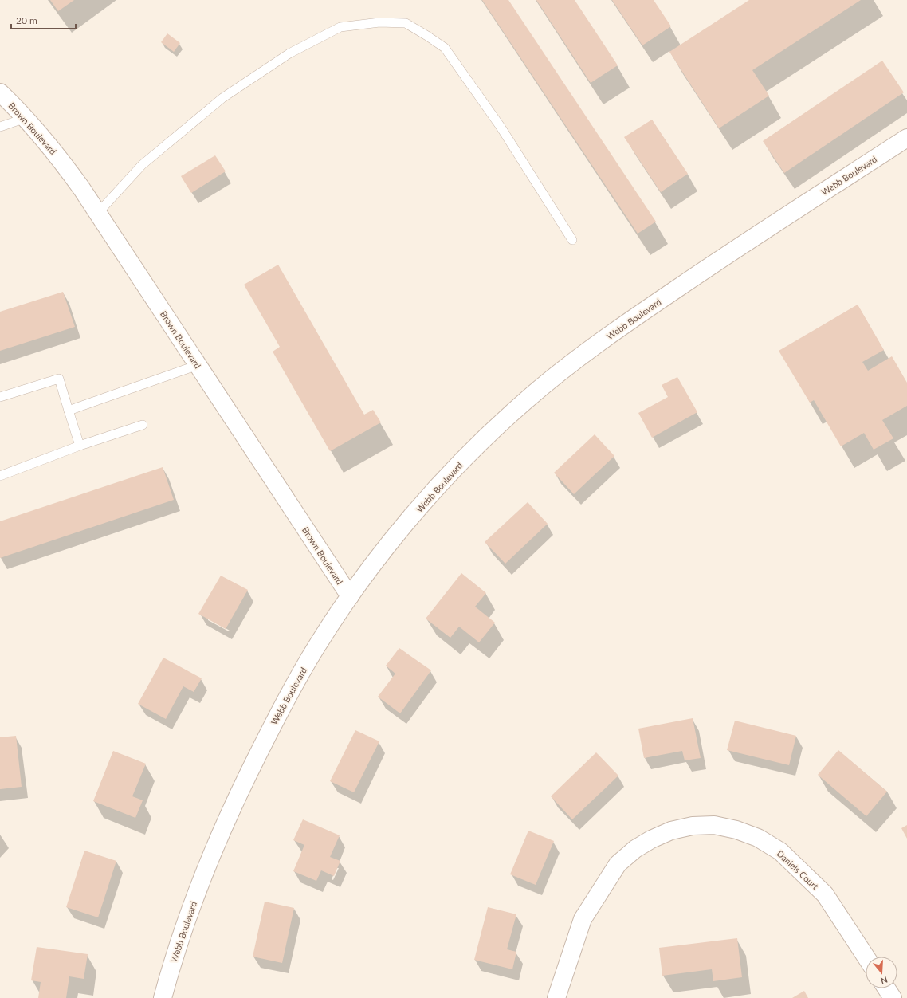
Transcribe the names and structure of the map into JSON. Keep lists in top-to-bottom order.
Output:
{
  "streets": {
    "street": ["Brown Boulevard", "Webb Boulevard", "Daniels Court"]
  },
  "crossings": [
    ["Brown Boulevard", "Webb Boulevard"]
  ],
  "scale_bar": "20 m",
  "north": "bottom"
}
